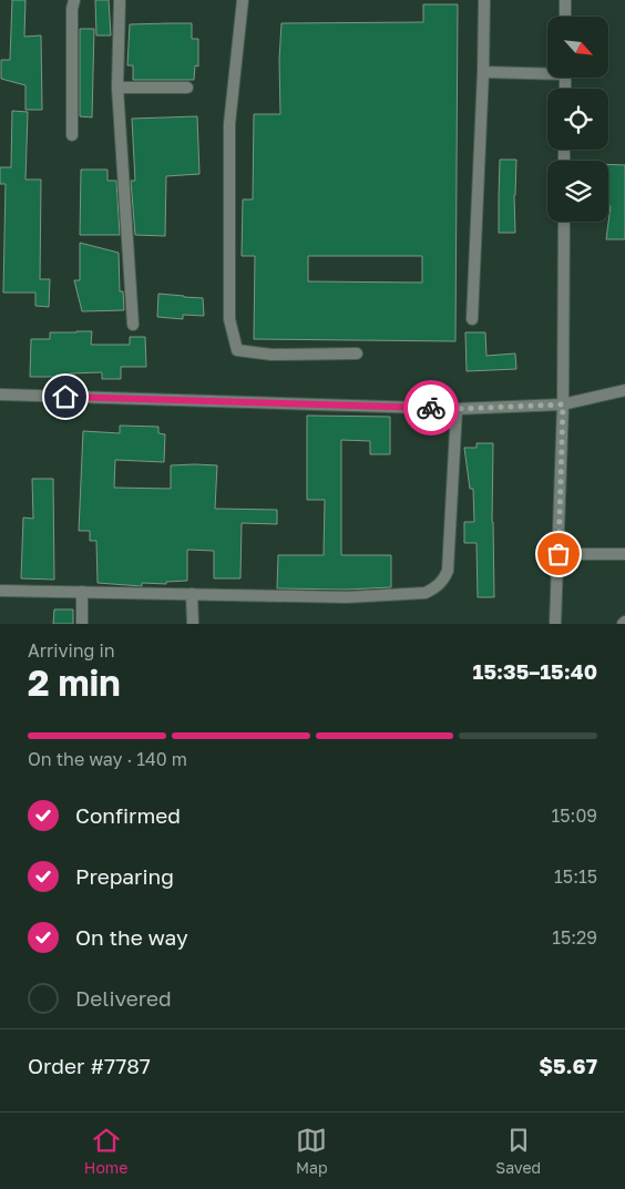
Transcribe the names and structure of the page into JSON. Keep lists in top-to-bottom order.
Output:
{
  "north": "bottom right",
  "page": {
    "heading": ["2 min", "Arriving in", "15:35–15:40"],
    "panel": ["Order #7787", "$5.67"],
    "bar": "On the way · 140 m",
    "list": [
      ["Confirmed", "15:09"],
      ["Preparing", "15:15"],
      ["On the way", "15:29"],
      "Delivered"
    ],
    "tabs": ["Home", "Map", "Saved"]
  }
}
